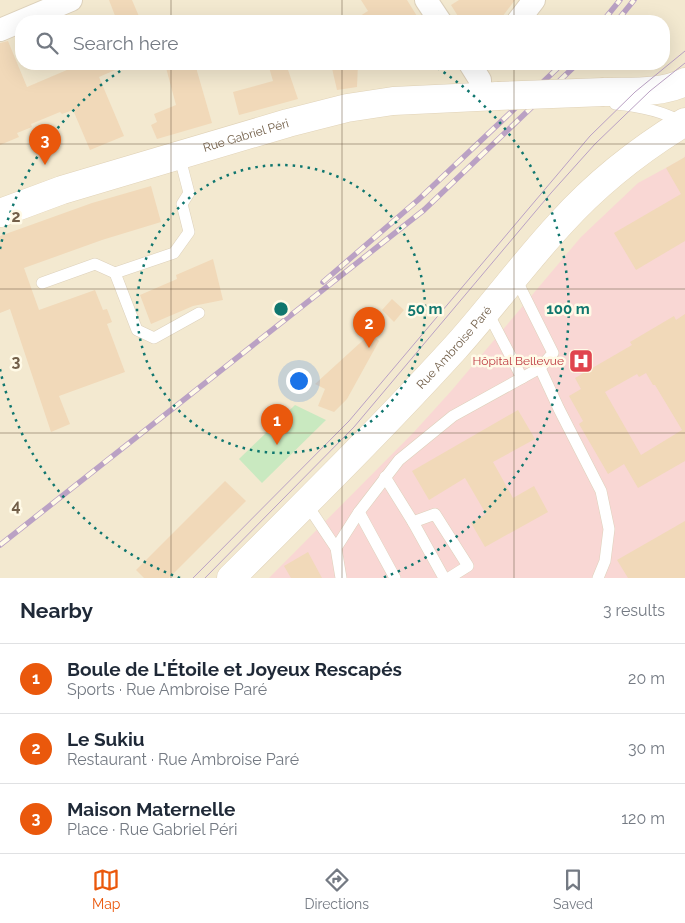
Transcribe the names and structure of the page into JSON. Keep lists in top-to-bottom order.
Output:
{
  "streets": {
    "main road": ["Rue Gabriel Péri", "Rue Ambroise Paré"]
  },
  "places": {
    "hospital": ["Hôpital Bellevue"]
  },
  "page": {
    "search": "Search here",
    "pins": ["3", "2", "1"],
    "heading": ["Nearby", "3 results"],
    "list": [
      {
        "mark": "1",
        "name": "Boule de L'Étoile et Joyeux Rescapés",
        "note": "Sports · Rue Ambroise Paré",
        "value": "20 m"
      },
      {
        "mark": "2",
        "name": "Le Sukiu",
        "note": "Restaurant · Rue Ambroise Paré",
        "value": "30 m"
      },
      {
        "mark": "3",
        "name": "Maison Maternelle",
        "note": "Place · Rue Gabriel Péri",
        "value": "120 m"
      }
    ],
    "nav": ["Map", "Directions", "Saved"]
  },
  "grid": {
    "rows": ["2", "3", "4"]
  },
  "rings": ["50 m", "100 m"]
}
